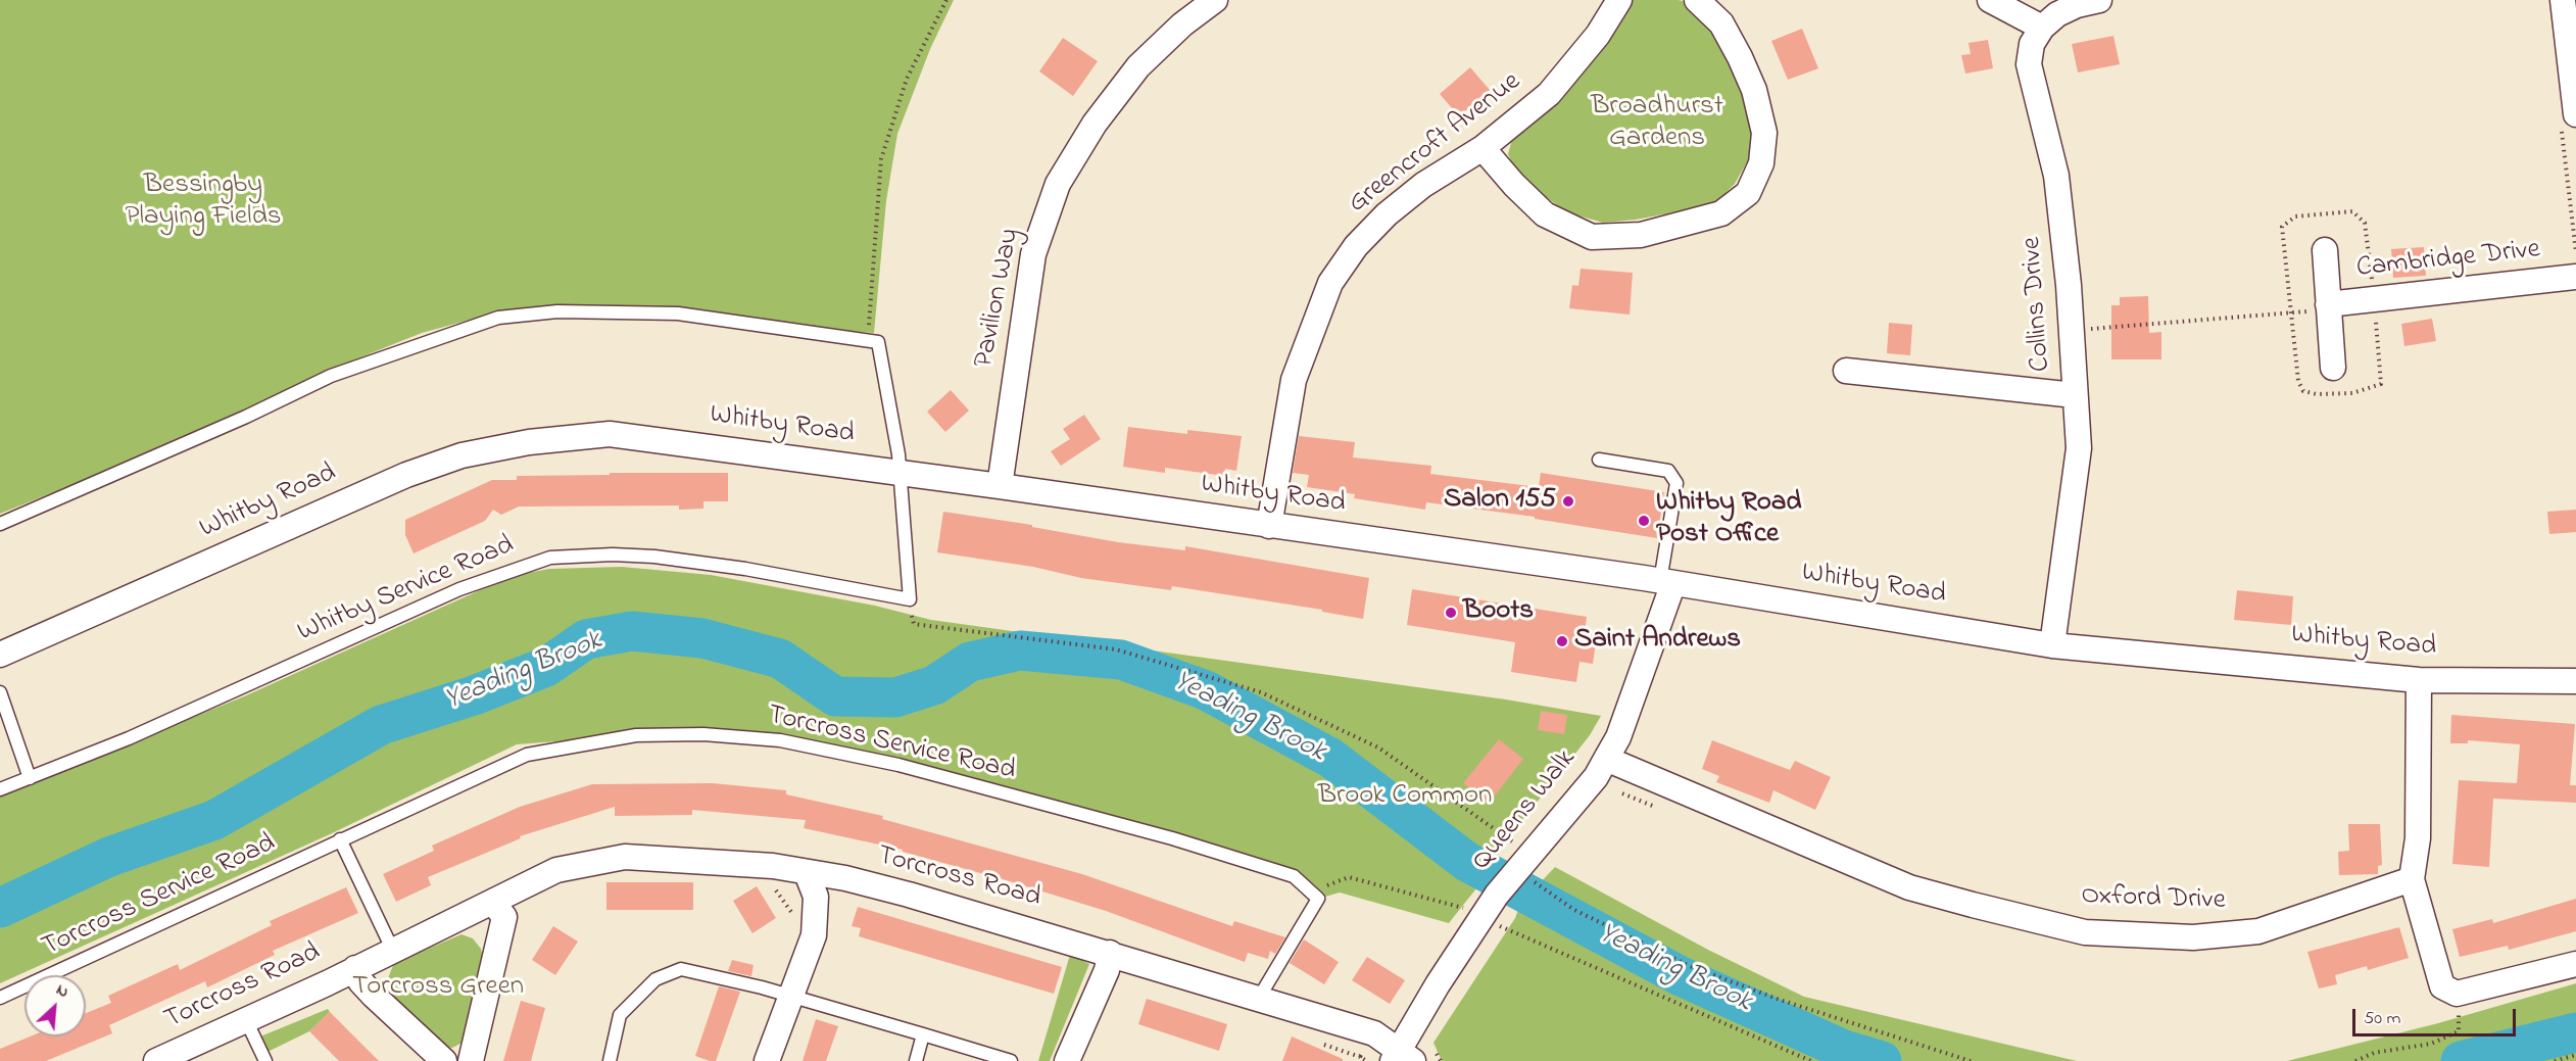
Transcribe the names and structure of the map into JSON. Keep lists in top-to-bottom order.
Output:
{
  "streets": {
    "street": [
      "Greencroft Avenue",
      "Cambridge Drive",
      "Pavilion Way",
      "Collins Drive",
      "Whitby Road",
      "Queens Walk",
      "Torcross Road",
      "Oxford Drive"
    ],
    "lane": ["Whitby Service Road", "Torcross Service Road"]
  },
  "crossings": [
    ["Greencroft Avenue", "Whitby Road"],
    ["Pavilion Way", "Whitby Road"],
    ["Collins Drive", "Whitby Road"],
    ["Whitby Road", "Queens Walk"],
    ["Queens Walk", "Torcross Road"],
    ["Queens Walk", "Oxford Drive"]
  ],
  "water": ["Yeading Brook"],
  "parks": [
    "Broadhurst Gardens",
    "Bessingby Playing Fields",
    "Brook Common",
    "Torcross Green"
  ],
  "places": [
    "Salon 155",
    "Whitby Road Post Office",
    "Boots",
    "Saint Andrews"
  ],
  "scale_bar": "50 m",
  "north": "top right"
}
